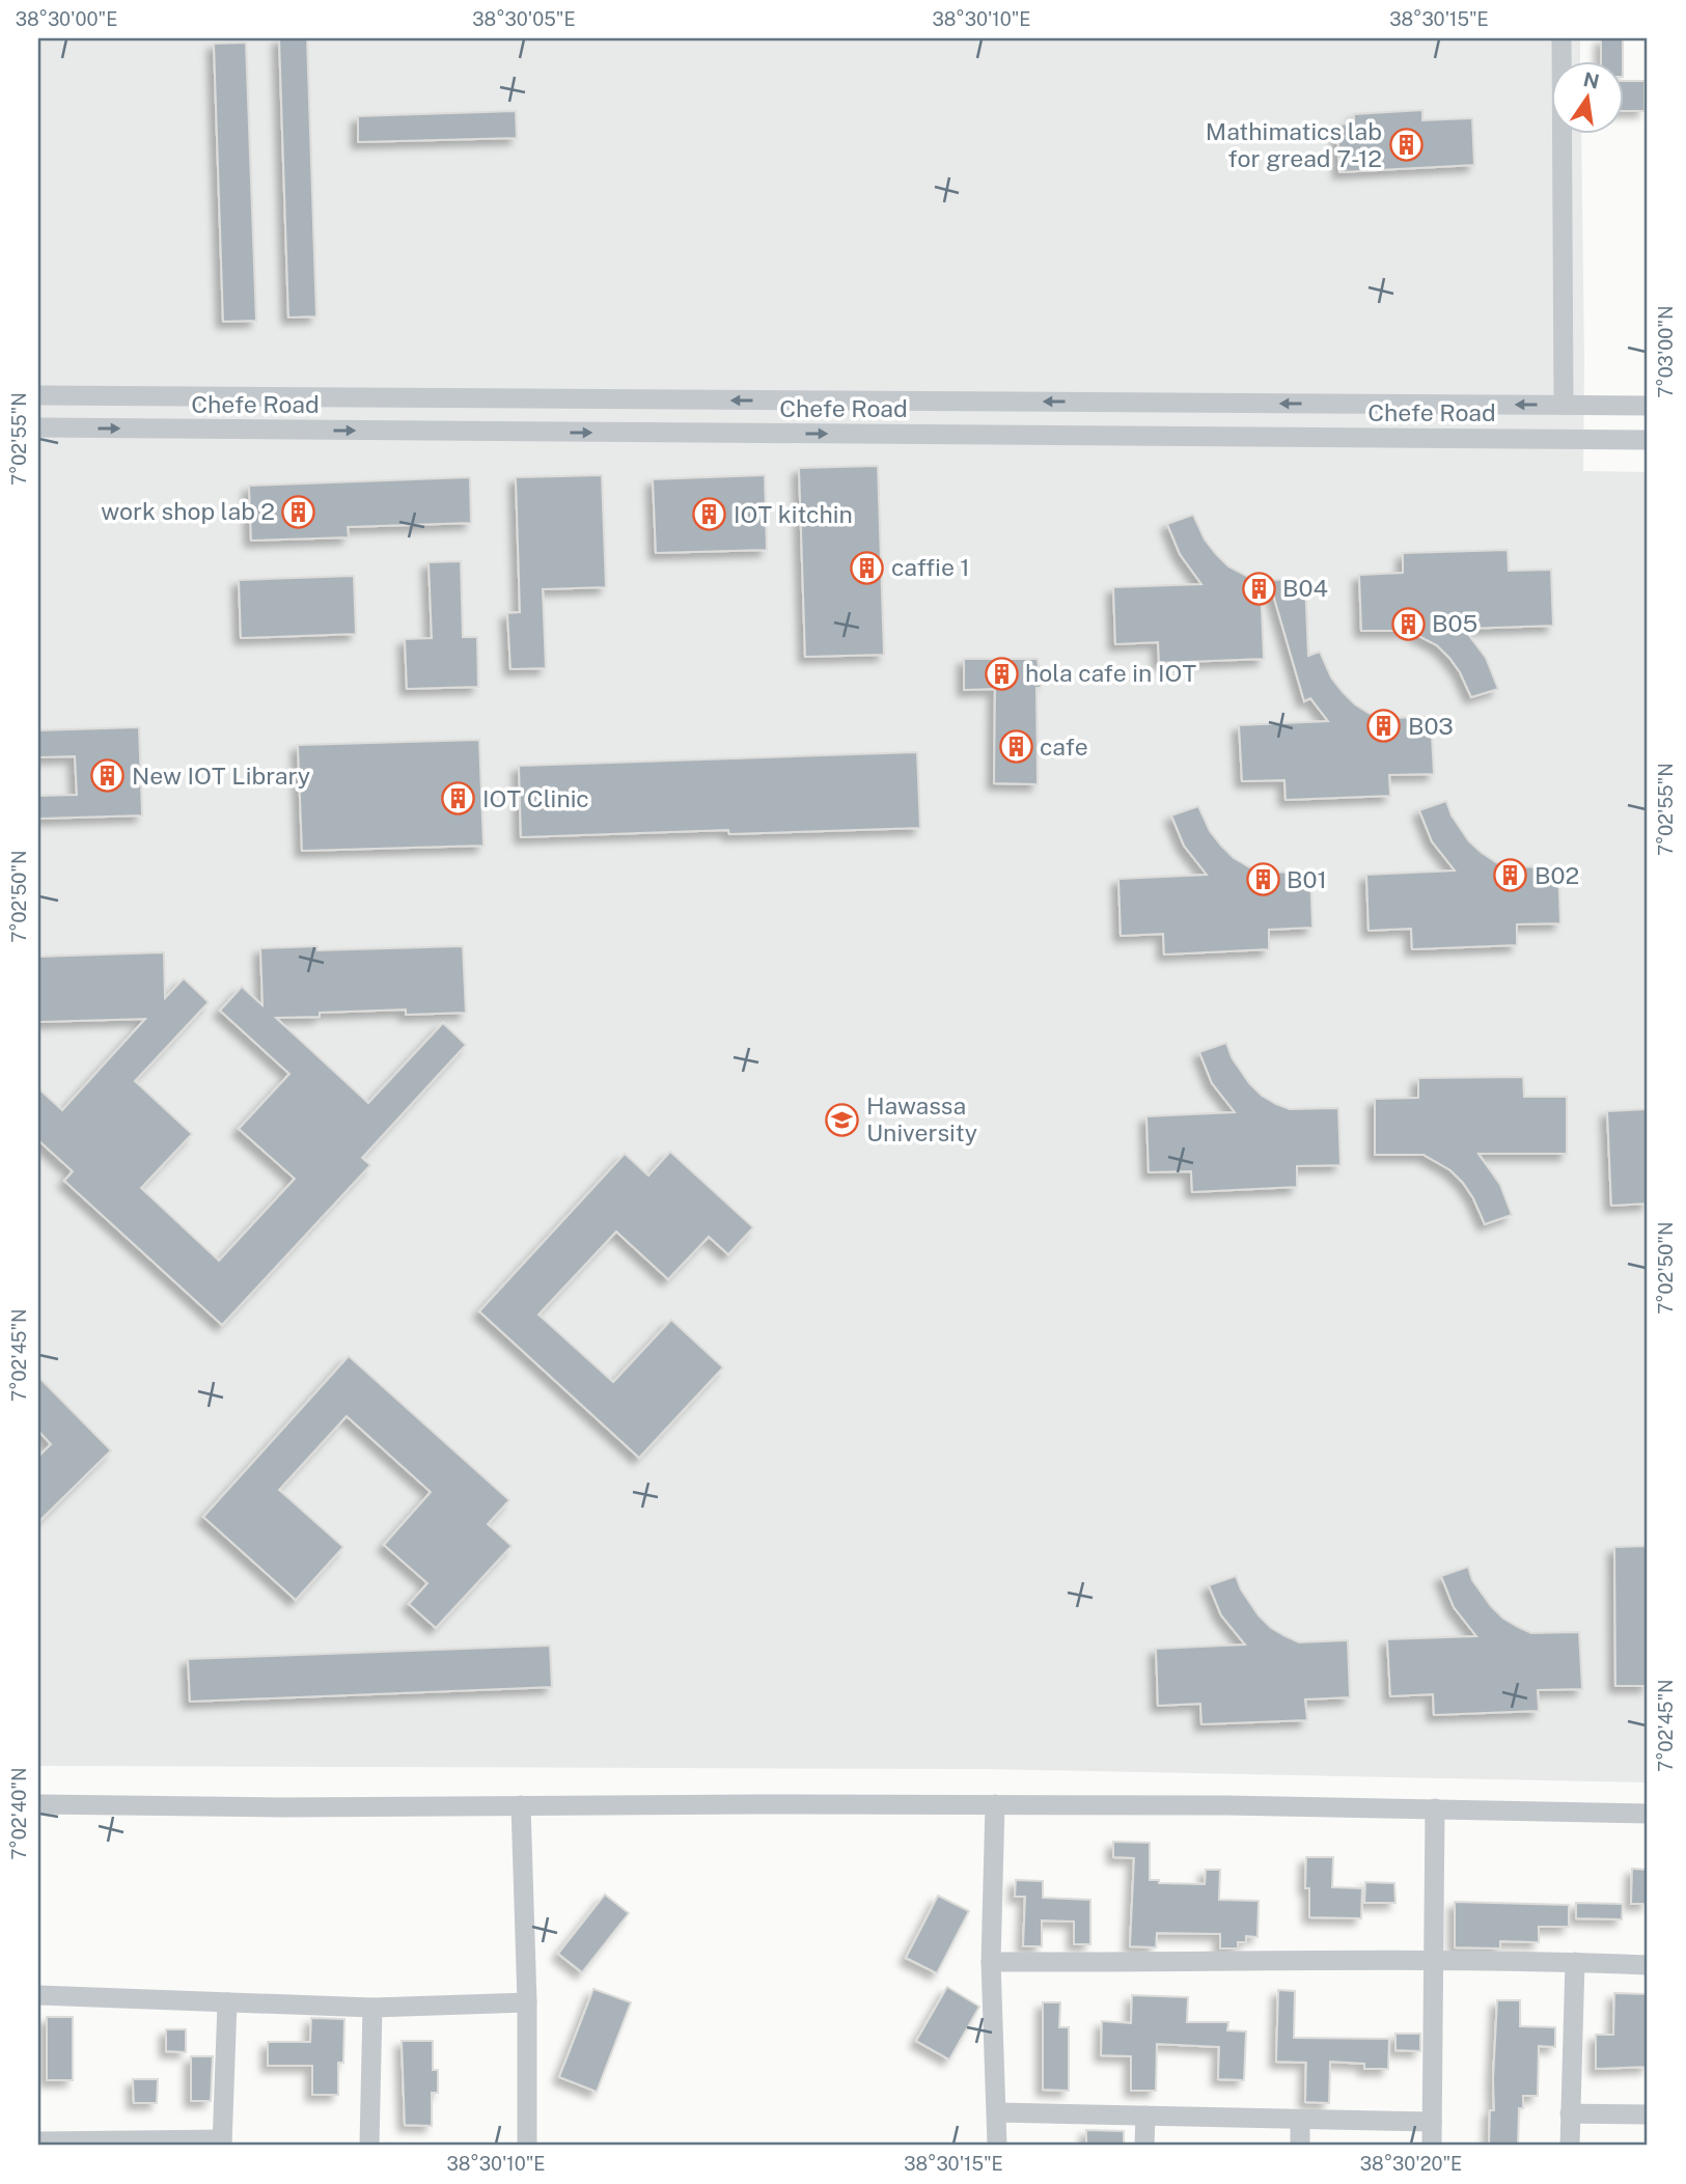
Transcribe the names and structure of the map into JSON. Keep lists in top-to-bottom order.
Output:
{
  "streets": {
    "street": ["Chefe Road"]
  },
  "places": {
    "building": [
      "Mathimatics lab for gread 7-12",
      "work shop lab 2",
      "IOT kitchin",
      "caffie 1",
      "B04",
      "B05",
      "hola cafe in IOT",
      "B03",
      "cafe",
      "New IOT Library",
      "IOT Clinic",
      "B02",
      "B01"
    ],
    "school or university": ["Hawassa University"]
  },
  "north": "top",
  "coordinates": [
    "38°30'00\"E",
    "38°30'05\"E",
    "38°30'10\"E",
    "38°30'15\"E",
    "7°03'00\"N",
    "7°02'55\"N",
    "7°02'50\"N",
    "7°02'45\"N",
    "7°02'40\"N",
    "38°30'20\"E"
  ]
}
